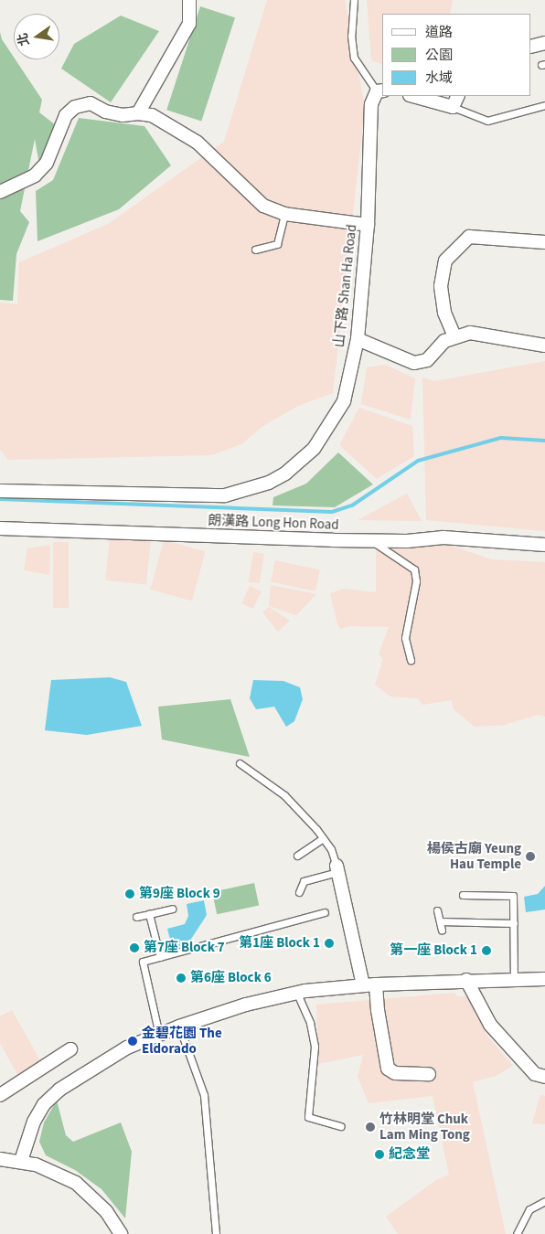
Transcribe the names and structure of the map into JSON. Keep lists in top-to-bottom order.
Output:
{
  "streets": {
    "street": ["山下路 Shan Ha Road", "朗漢路 Long Hon Road"]
  },
  "places": [
    "楊侯古廟 Yeung Hau Temple",
    "第9座 Block 9",
    "第1座 Block 1",
    "第7座 Block 7",
    "第一座 Block 1",
    "第6座 Block 6",
    "金碧花園 The Eldorado",
    "竹林明堂 Chuk Lam Ming Tong",
    "紀念堂"
  ],
  "legend": ["道路", "公園", "水域"],
  "north": "left"
}
